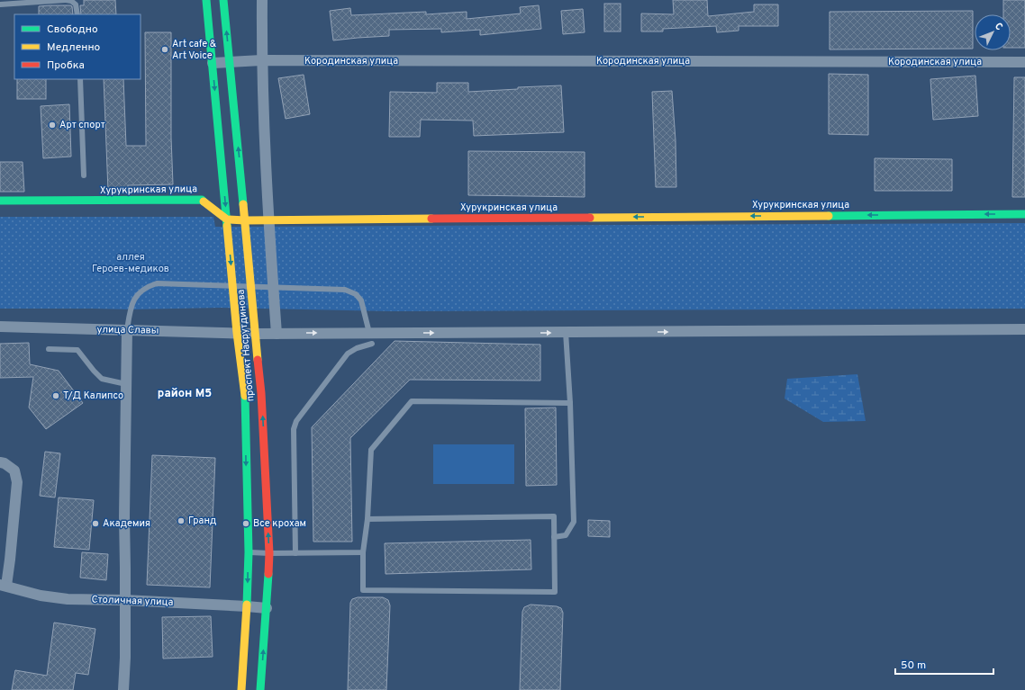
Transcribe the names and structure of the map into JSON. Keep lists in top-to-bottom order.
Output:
{
  "streets": {
    "main road": ["Хурукринская улица", "проспект Насрутдинова"],
    "street": ["Кородинская улица", "улица Славы", "Столичная улица"]
  },
  "crossings": [
    ["Кородинская улица", "проспект Насрутдинова"],
    ["Хурукринская улица", "проспект Насрутдинова"],
    ["улица Славы", "проспект Насрутдинова"],
    ["проспект Насрутдинова", "Столичная улица"]
  ],
  "one_way": ["Хурукринская улица", "улица Славы"],
  "districts": ["район М5"],
  "parks": ["аллея Героев-медиков"],
  "places": [
    "Art cafe & Art Voice",
    "Арт спорт",
    "Т/Д Калипсо",
    "Гранд",
    "Академия",
    "Все крохам"
  ],
  "legend": ["Свободно", "Медленно", "Пробка"],
  "scale_bar": "50 m",
  "north": "top right"
}
